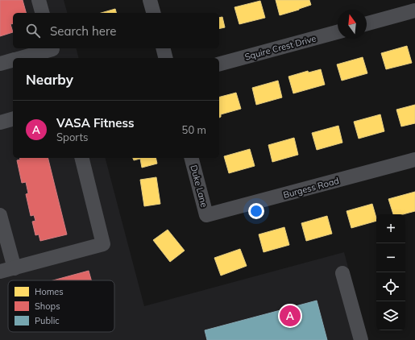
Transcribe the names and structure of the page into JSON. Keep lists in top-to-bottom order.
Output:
{
  "streets": {
    "street": ["Squire Crest Drive", "Duke Lane", "Burgess Road"]
  },
  "crossings": [
    ["Duke Lane", "Burgess Road"]
  ],
  "legend": ["Homes", "Shops", "Public"],
  "north": "top",
  "page": {
    "search": "Search here",
    "heading": "Nearby",
    "list": [
      {
        "mark": "A",
        "name": "VASA Fitness",
        "note": "Sports",
        "value": "50 m"
      }
    ],
    "map_buttons": ["+", "−"],
    "pins": "A"
  }
}
